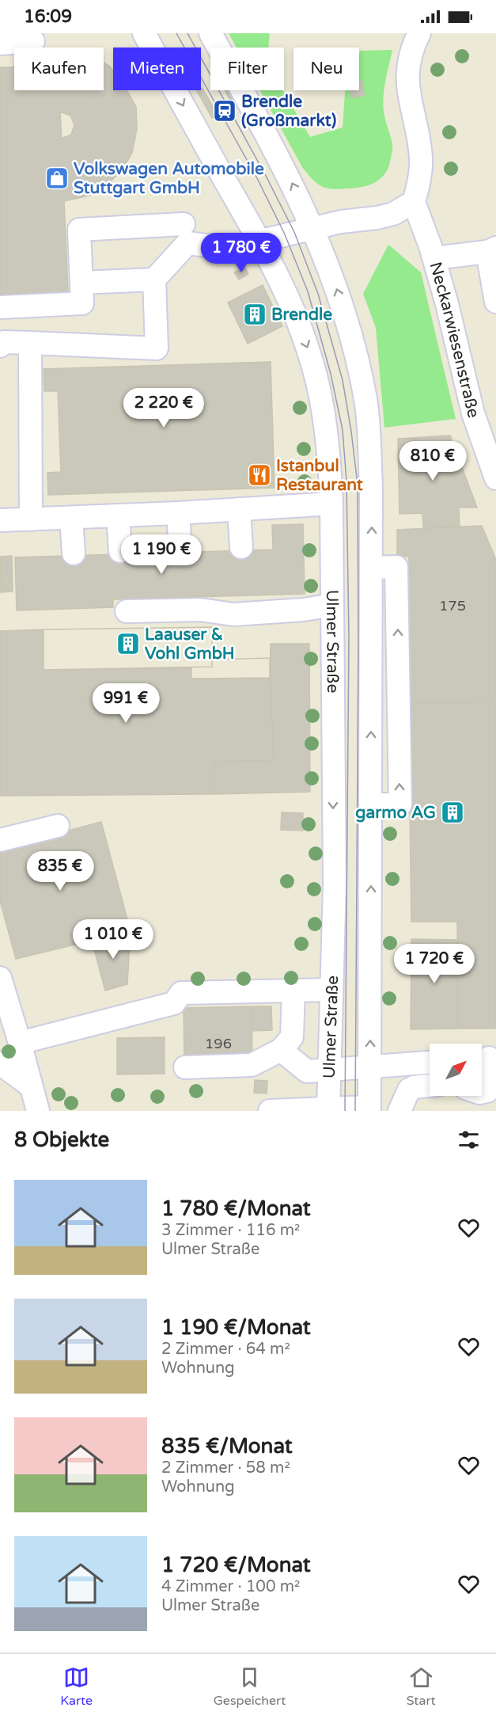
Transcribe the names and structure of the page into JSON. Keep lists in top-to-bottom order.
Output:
{
  "streets": {
    "street": ["Neckarwiesenstraße", "Ulmer Straße"]
  },
  "places": {
    "station": ["Brendle (Großmarkt)"],
    "shop": ["Volkswagen Automobile Stuttgart GmbH"],
    "building": ["Brendle", "Laauser & Vohl GmbH", "garmo AG"],
    "restaurant": ["Istanbul Restaurant"]
  },
  "house_numbers": ["175", "196"],
  "north": "top right",
  "page": {
    "status": "16:09",
    "chip": [
      "Kaufen",
      "Mieten",
      "Filter",
      "Neu"
    ],
    "price": [
      "1 780 €",
      "2 220 €",
      "810 €",
      "1 190 €",
      "991 €",
      "835 €",
      "1 010 €",
      "1 720 €"
    ],
    "heading": "8 Objekte",
    "list": [
      {
        "name": "1 780 €/Monat",
        "note": "3 Zimmer · 116 m² · Ulmer Straße"
      },
      {
        "name": "1 190 €/Monat",
        "note": "2 Zimmer · 64 m² · Wohnung"
      },
      {
        "name": "835 €/Monat",
        "note": "2 Zimmer · 58 m² · Wohnung"
      },
      {
        "name": "1 720 €/Monat",
        "note": "4 Zimmer · 100 m² · Ulmer Straße"
      }
    ],
    "tabs": ["Karte", "Gespeichert", "Start"]
  }
}
